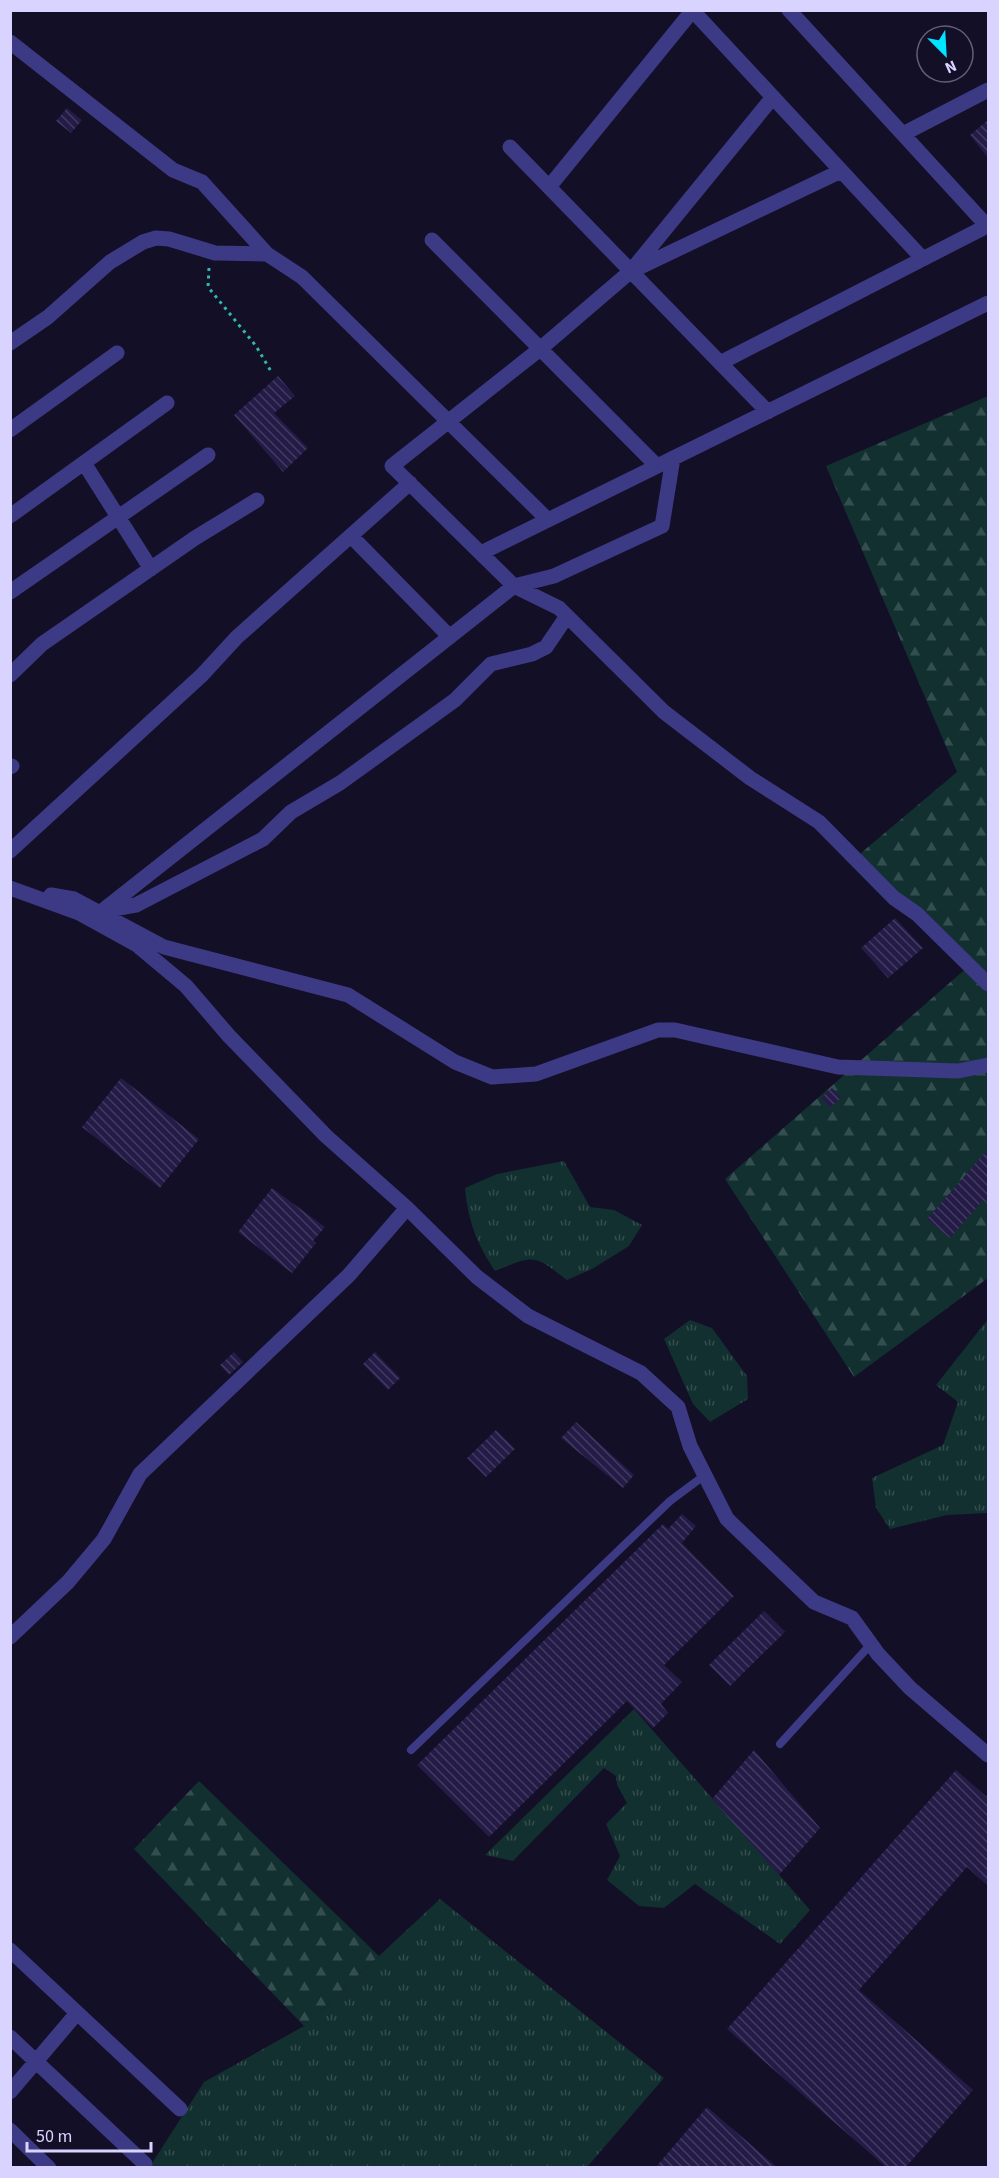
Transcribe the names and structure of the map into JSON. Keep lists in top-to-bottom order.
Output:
{
  "scale_bar": "50 m",
  "north": "bottom right"
}
